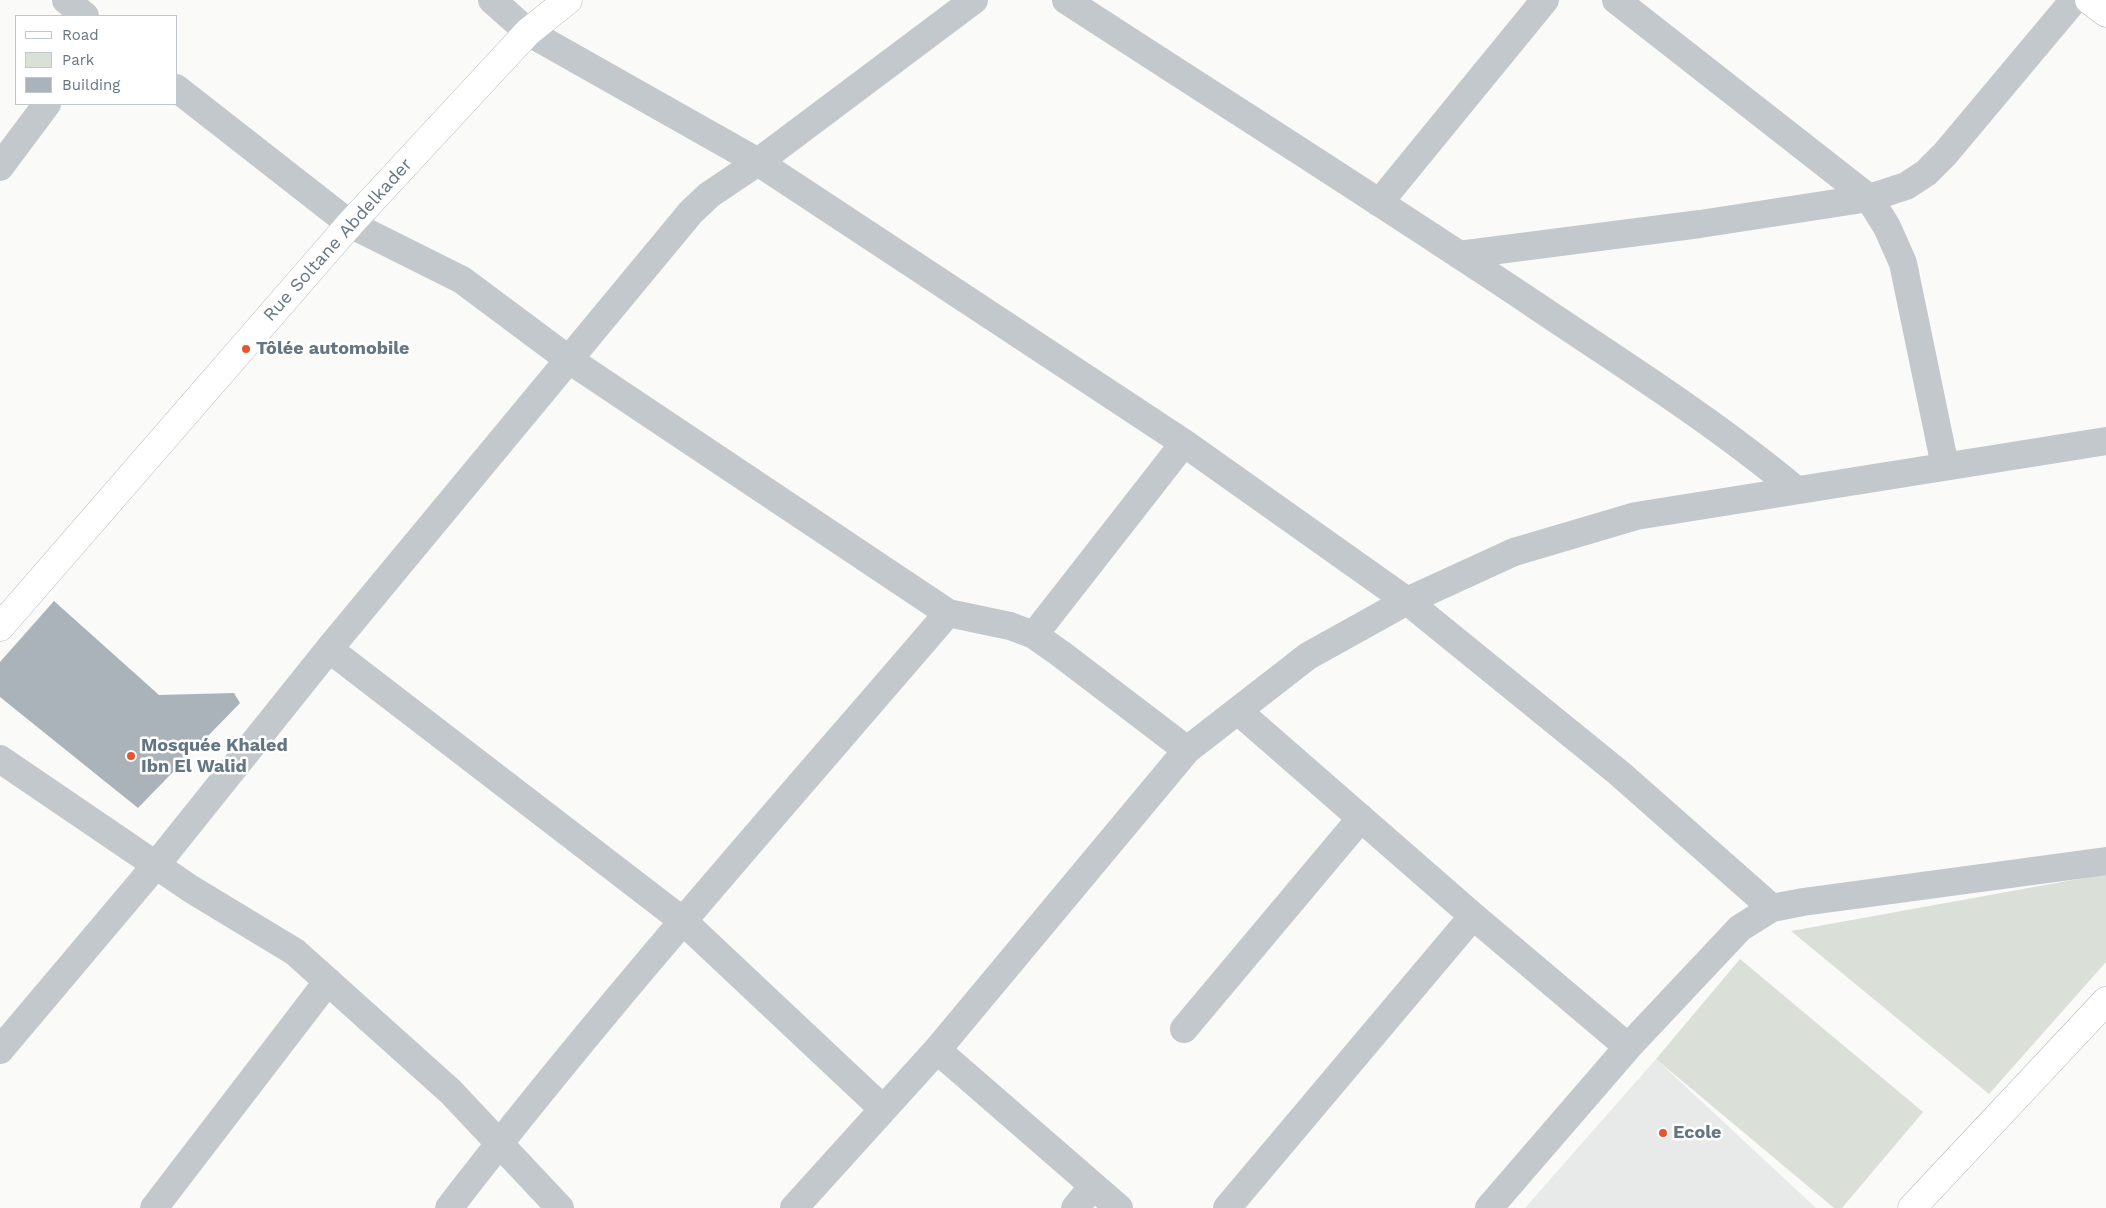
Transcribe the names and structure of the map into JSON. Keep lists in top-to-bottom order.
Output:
{
  "streets": {
    "main road": ["Rue Soltane Abdelkader"]
  },
  "places": ["Tôlée automobile", "Mosquée Khaled Ibn El Walid", "Ecole"],
  "legend": ["Road", "Park", "Building"]
}
